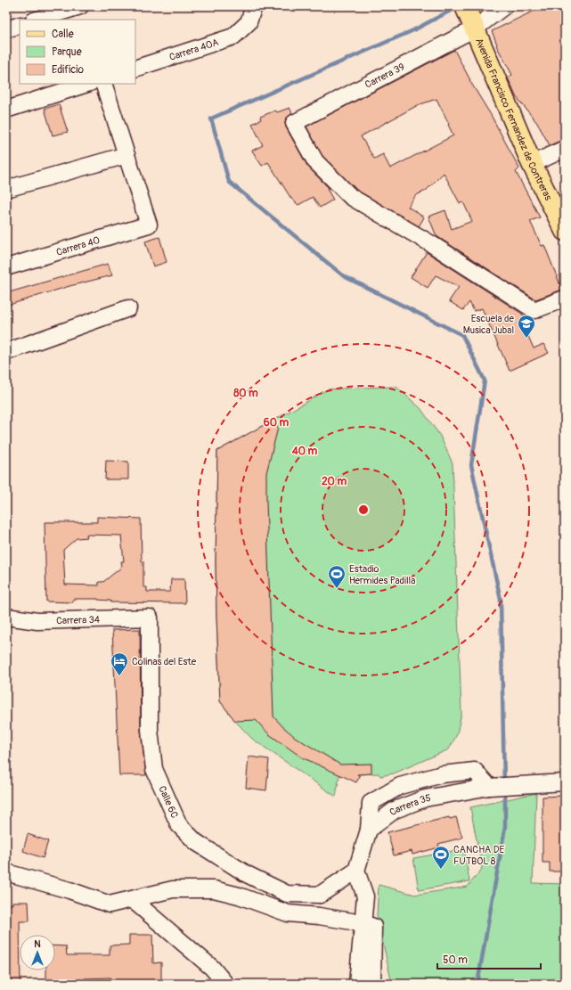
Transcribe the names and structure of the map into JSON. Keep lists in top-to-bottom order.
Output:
{
  "streets": {
    "main road": ["Avenida Francisco Fernandez de Contreras"],
    "street": [
      "Carrera 40A",
      "Carrera 39",
      "Carrera 40",
      "Carrera 34",
      "Calle 6C"
    ]
  },
  "crossings": [
    ["Carrera 39", "Avenida Francisco Fernandez de Contreras"],
    ["Carrera 34", "Calle 6C"]
  ],
  "places": {
    "school or university": ["Escuela de Musica Jubal"],
    "sports": ["Estadio Hermides Padilla", "CANCHA DE FUTBOL 8"],
    "hotel": ["Colinas del Este"]
  },
  "legend": ["Calle", "Parque", "Edificio"],
  "scale_bar": "50 m",
  "north": "top",
  "rings": [
    "80 m",
    "60 m",
    "40 m",
    "20 m"
  ]
}
